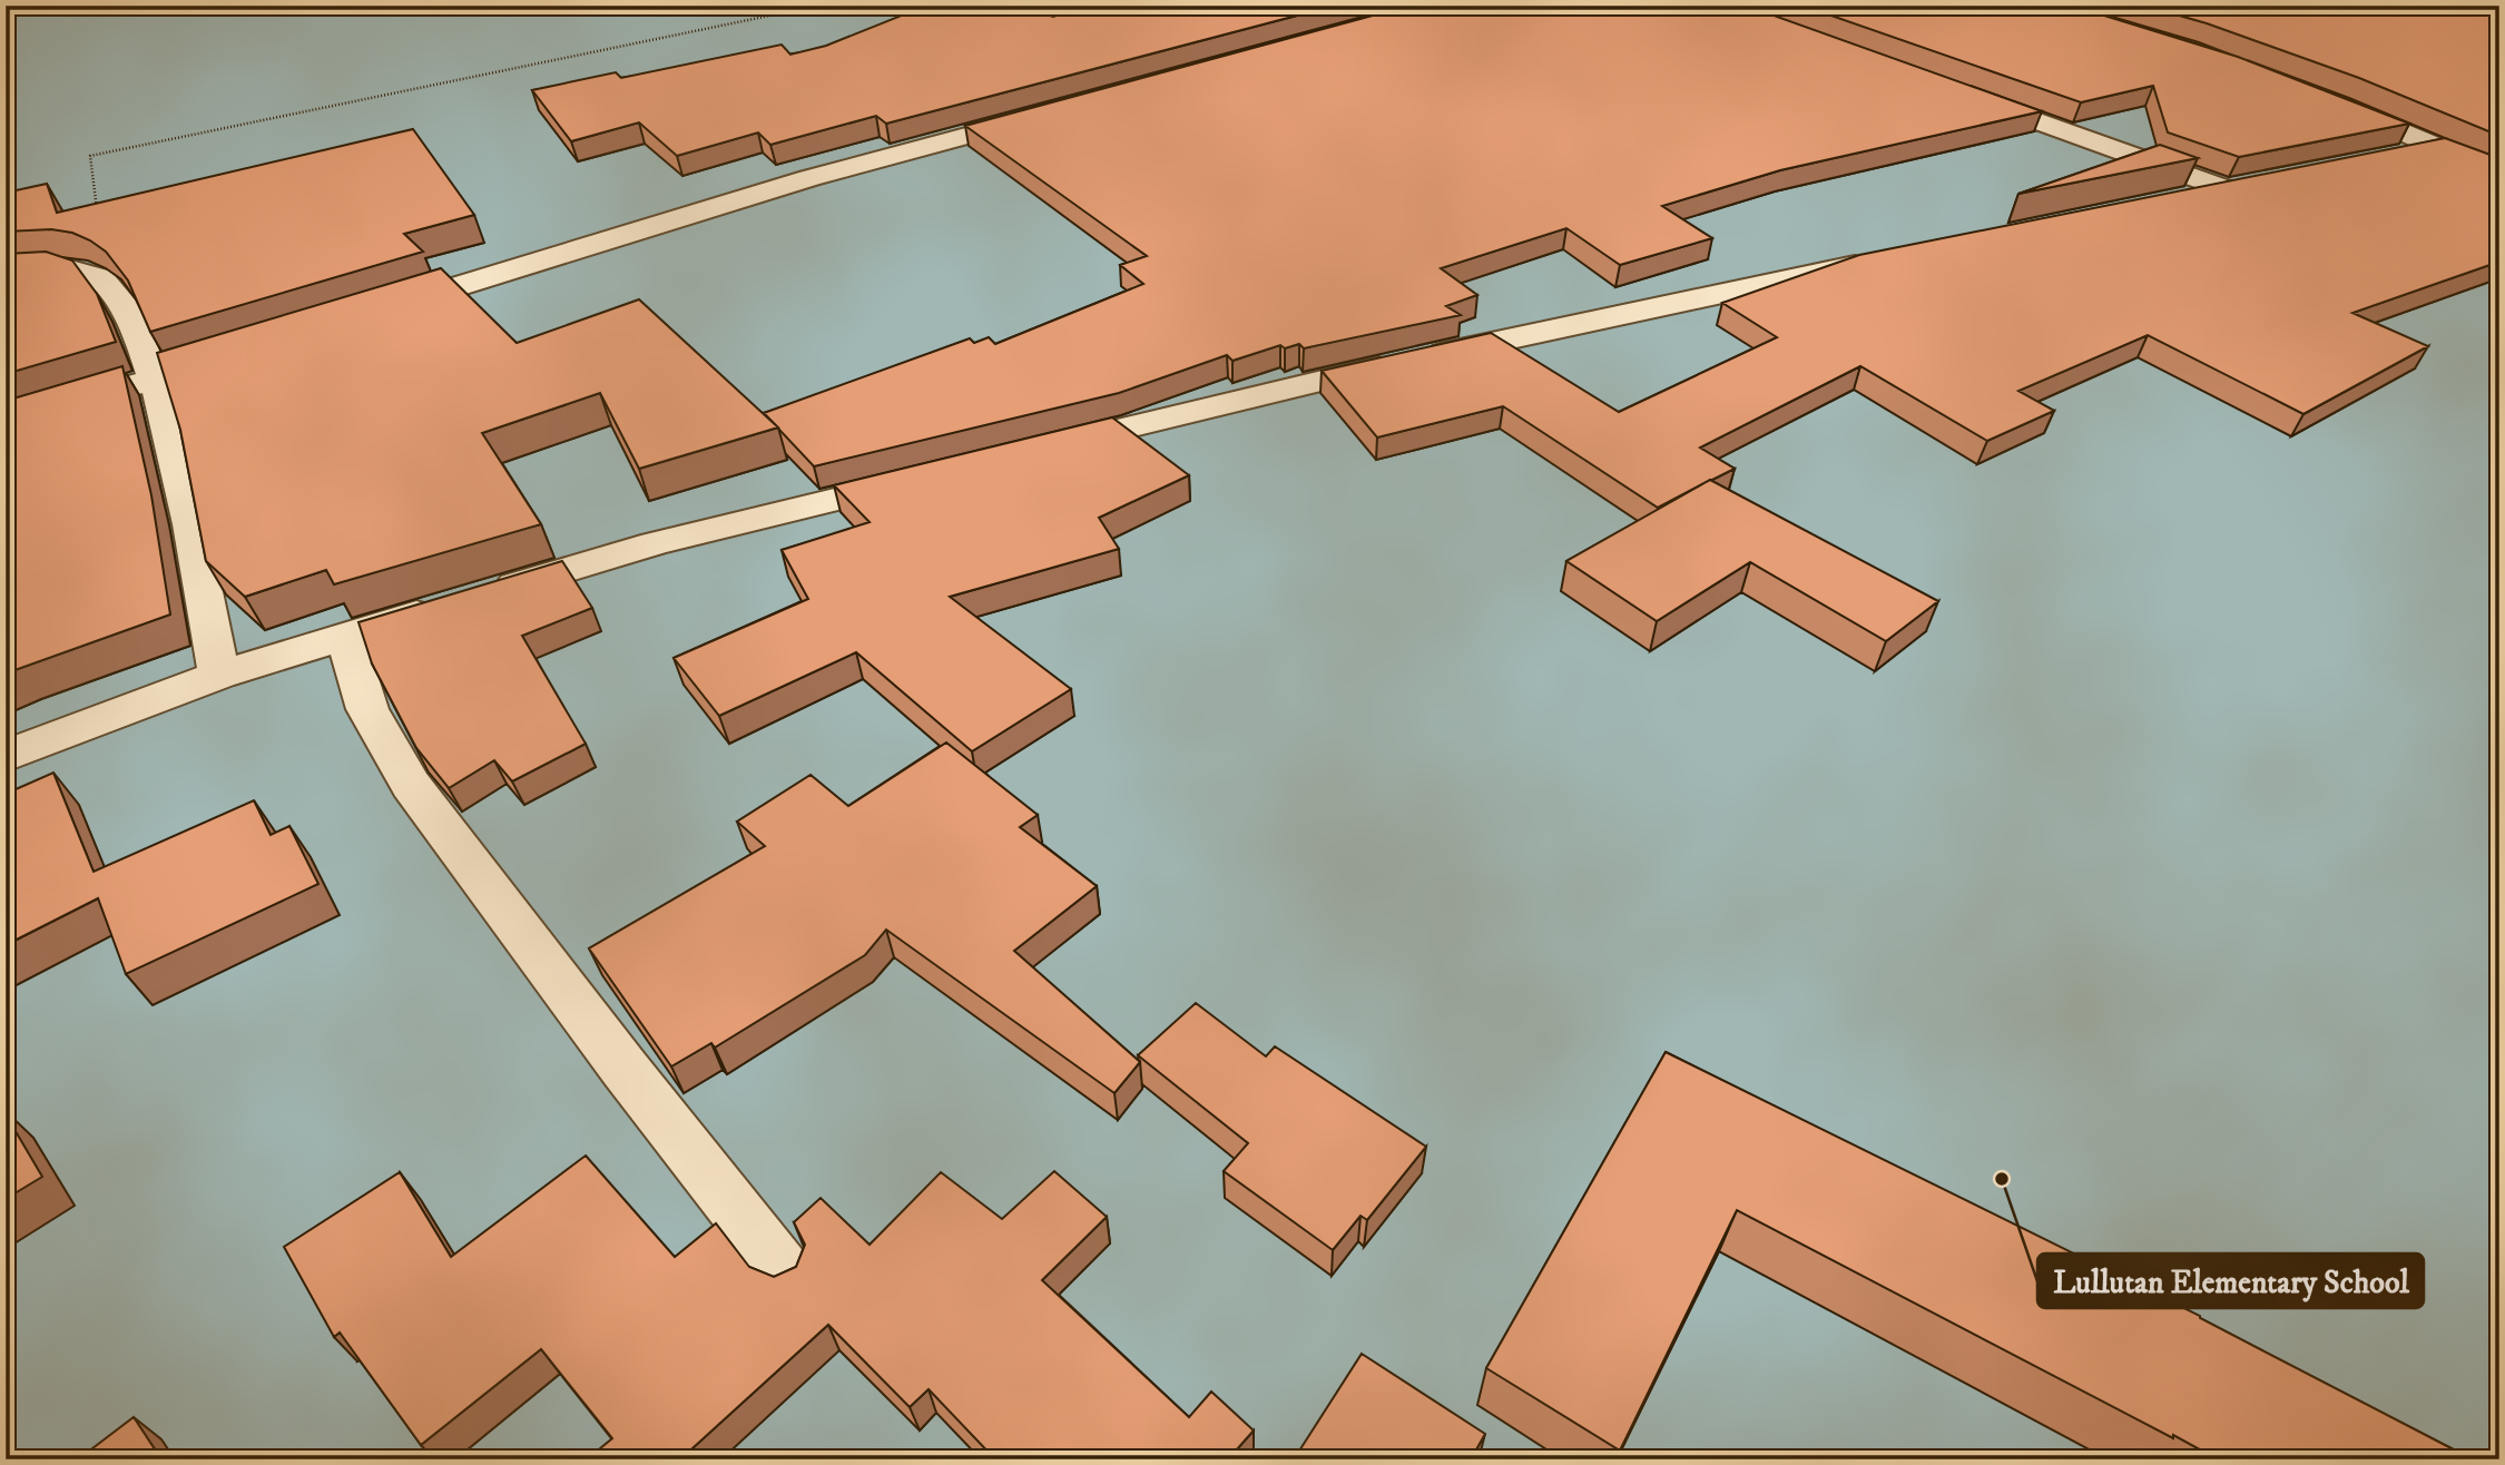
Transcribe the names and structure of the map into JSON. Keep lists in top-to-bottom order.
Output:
{
  "places": ["Lullutan Elementary School"]
}
